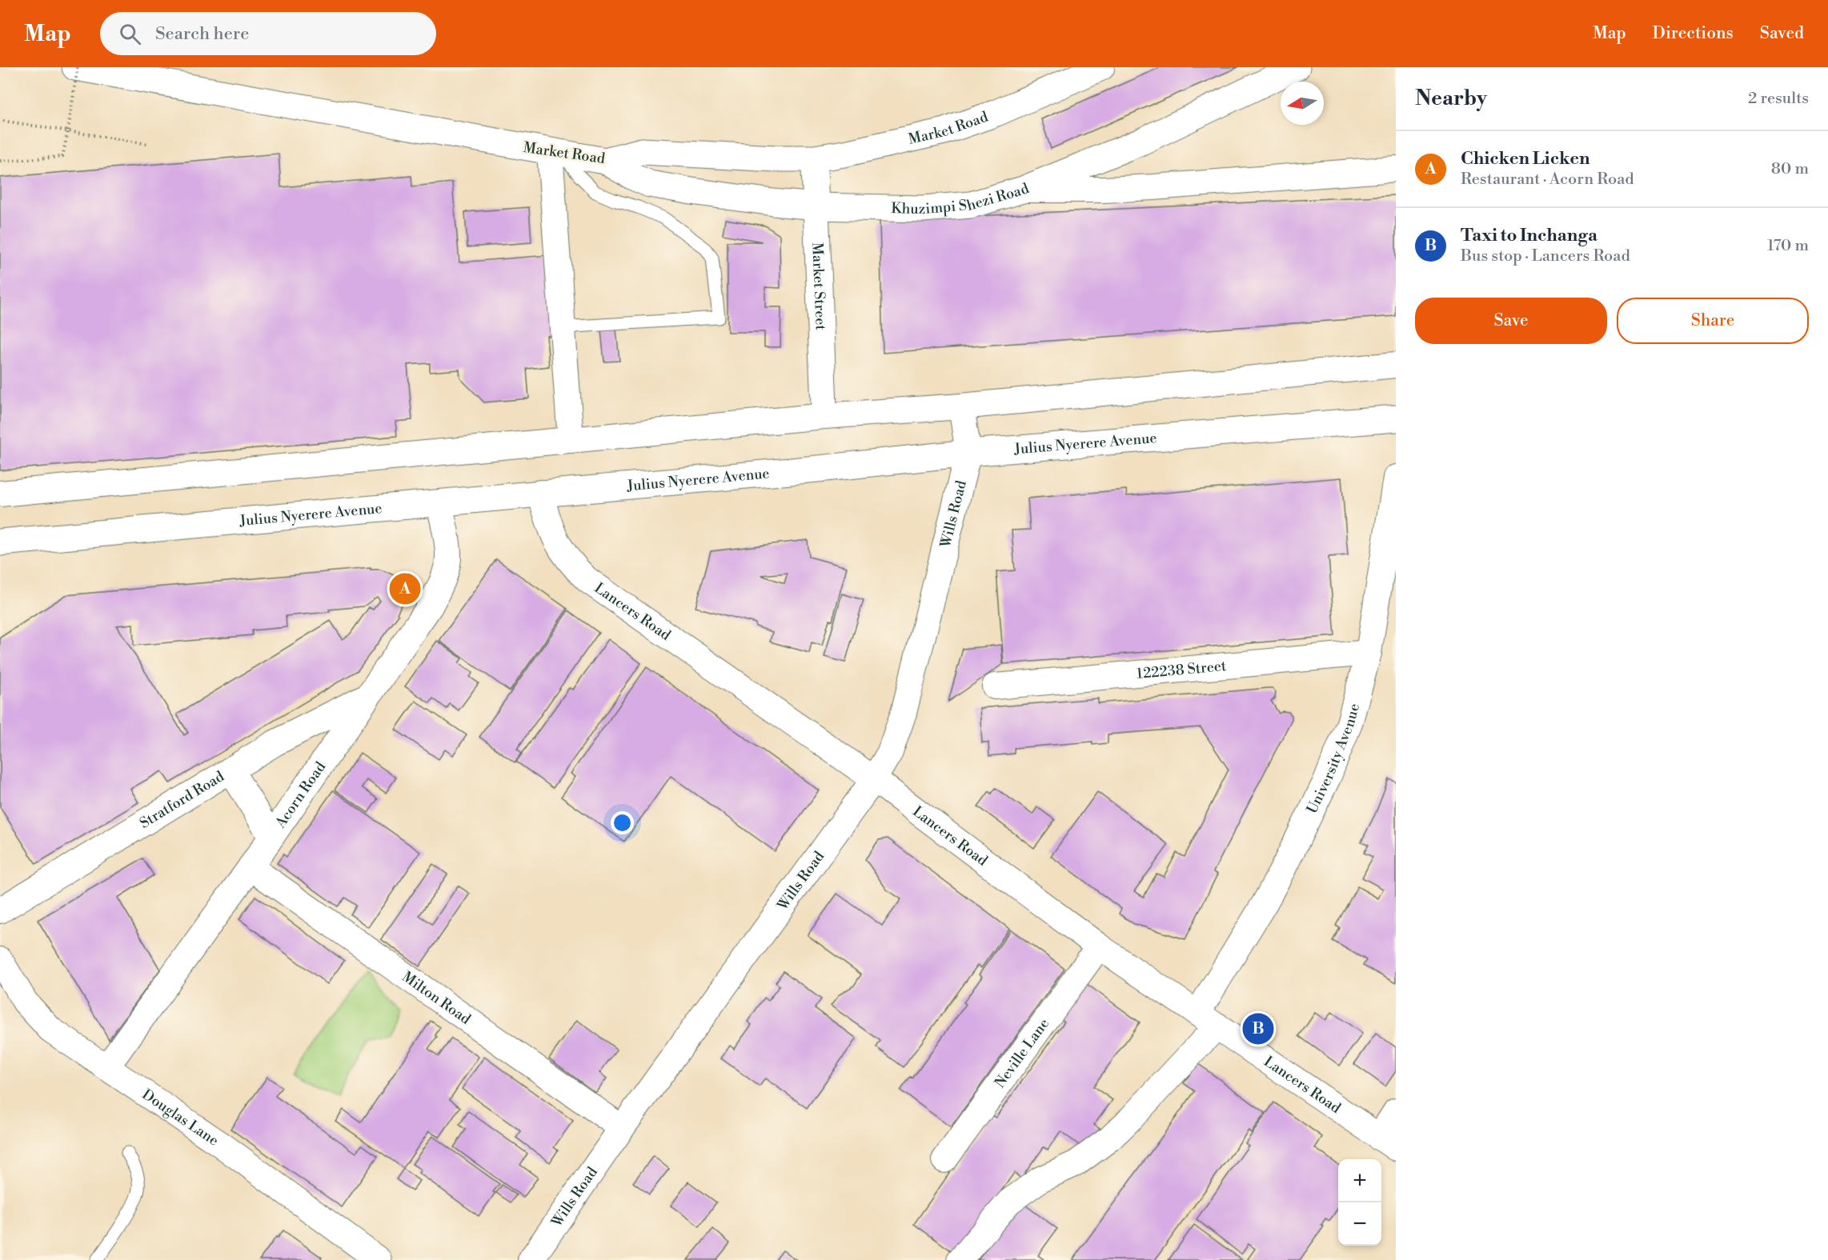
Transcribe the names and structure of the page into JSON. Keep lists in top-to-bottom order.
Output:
{
  "streets": {
    "main road": ["Market Road", "Khuzimpi Shezi Road", "Julius Nyerere Avenue"],
    "street": [
      "Market Street",
      "Wills Road",
      "Lancers Road",
      "122238 Street",
      "University Avenue",
      "Acorn Road",
      "Stratford Road",
      "Milton Road",
      "Neville Lane",
      "Douglas Lane"
    ]
  },
  "crossings": [
    ["Market Road", "Khuzimpi Shezi Road"],
    ["Market Road", "Market Street"],
    ["Khuzimpi Shezi Road", "Market Street"],
    ["Julius Nyerere Avenue", "Wills Road"],
    ["Julius Nyerere Avenue", "Lancers Road"],
    ["Julius Nyerere Avenue", "Acorn Road"],
    ["Wills Road", "Lancers Road"],
    ["Wills Road", "Milton Road"],
    ["Lancers Road", "University Avenue"],
    ["Lancers Road", "Neville Lane"],
    ["122238 Street", "University Avenue"],
    ["Acorn Road", "Stratford Road"],
    ["Acorn Road", "Milton Road"],
    ["Acorn Road", "Douglas Lane"]
  ],
  "north": "left",
  "page": {
    "header": "Map",
    "search": "Search here",
    "nav": ["Map", "Directions", "Saved"],
    "heading": ["Nearby", "2 results"],
    "list": [
      {
        "mark": "A",
        "name": "Chicken Licken",
        "note": "Restaurant · Acorn Road",
        "value": "80 m"
      },
      {
        "mark": "B",
        "name": "Taxi to Inchanga",
        "note": "Bus stop · Lancers Road",
        "value": "170 m"
      }
    ],
    "buttons": ["Save", "Share"],
    "pins": ["A", "B"],
    "map_buttons": ["+", "−"]
  }
}
